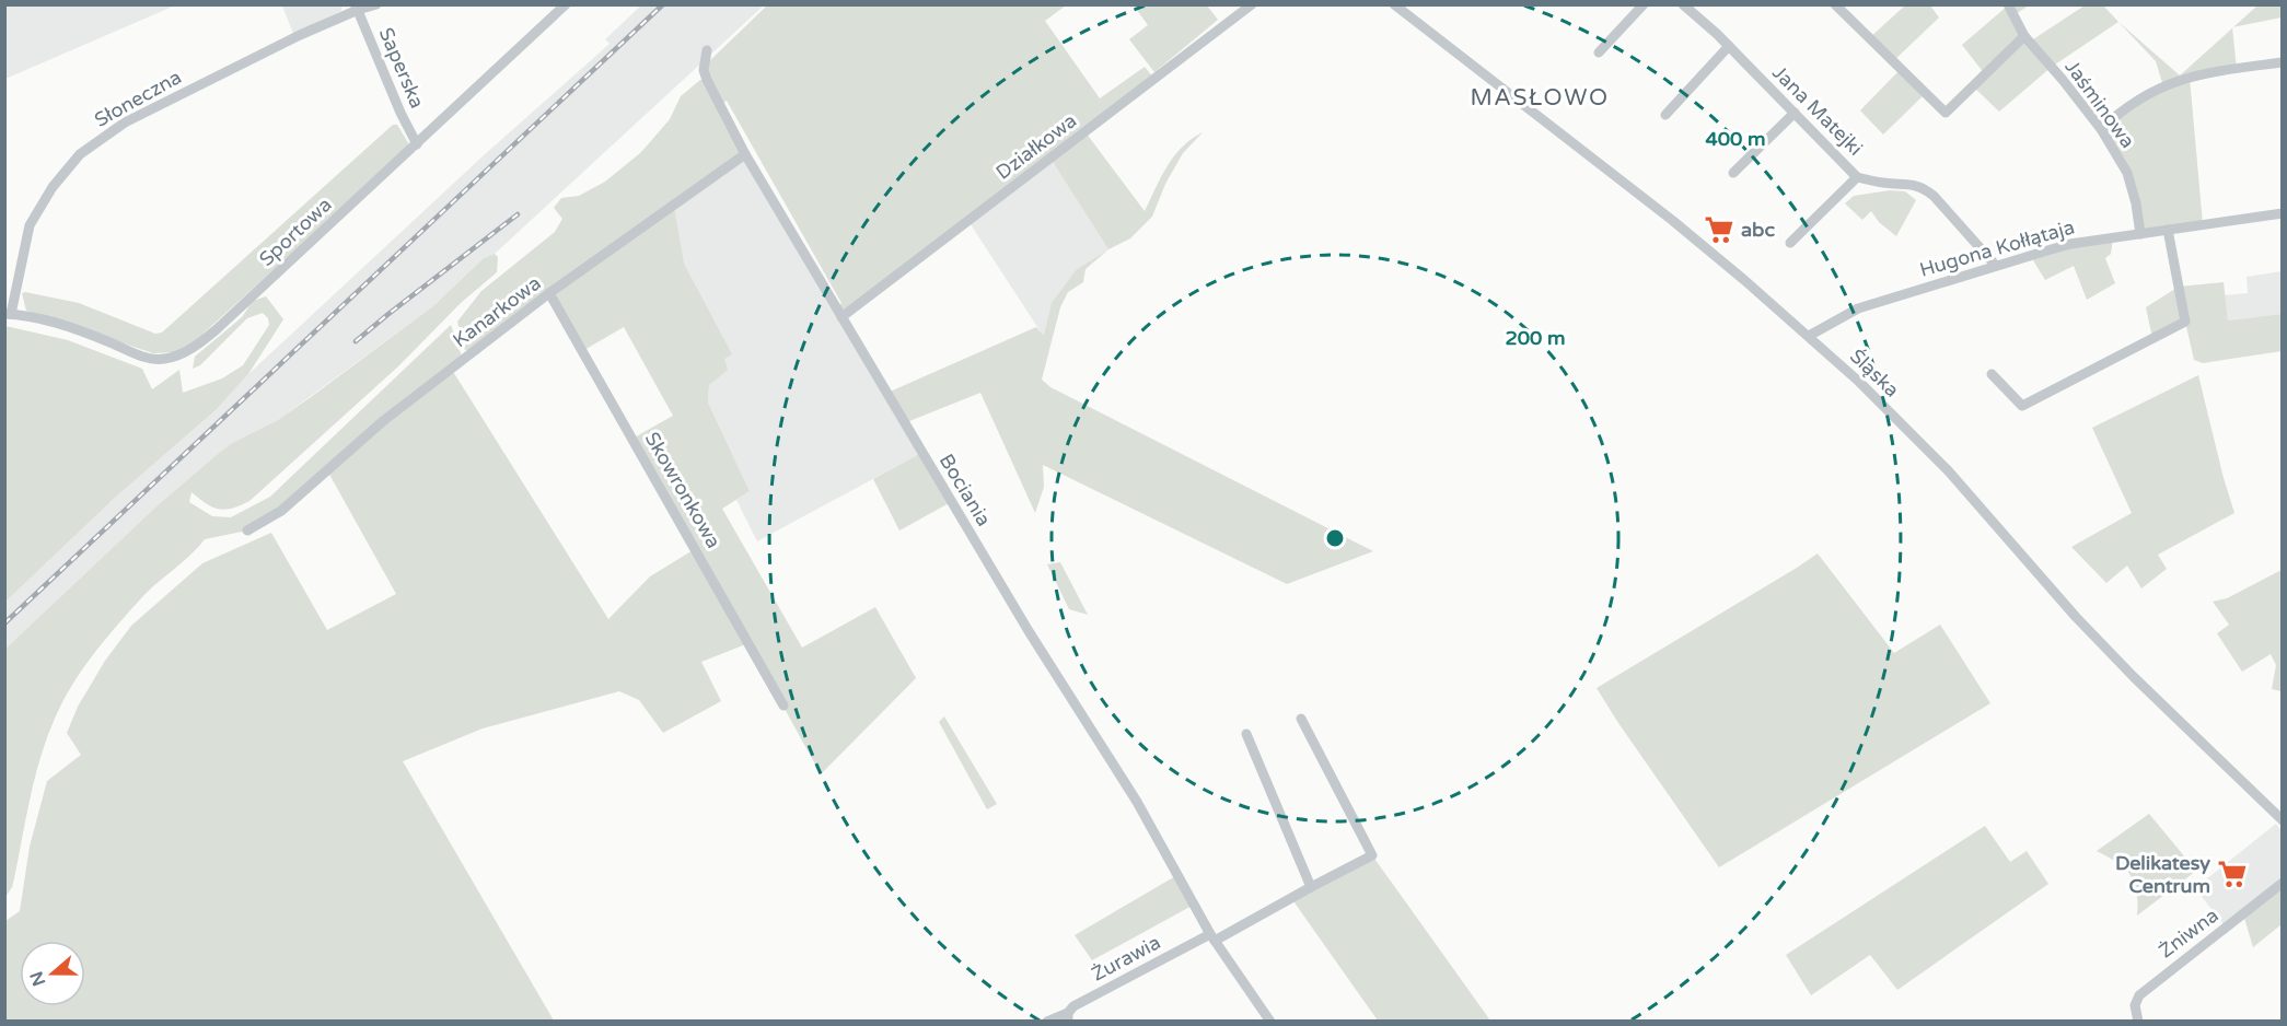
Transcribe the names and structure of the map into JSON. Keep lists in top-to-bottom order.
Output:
{
  "streets": {
    "street": [
      "Saperska",
      "Słoneczna",
      "Jaśminowa",
      "Jana Matejki",
      "Działkowa",
      "Sportowa",
      "Hugona Kołłątaja",
      "Kanarkowa",
      "Śląska",
      "Skowronkowa",
      "Bociania",
      "Żniwna",
      "Żurawia"
    ]
  },
  "crossings": [
    ["Saperska", "Słoneczna"],
    ["Saperska", "Sportowa"],
    ["Słoneczna", "Sportowa"],
    ["Jaśminowa", "Hugona Kołłątaja"],
    ["Jana Matejki", "Hugona Kołłątaja"],
    ["Działkowa", "Bociania"],
    ["Hugona Kołłątaja", "Śląska"],
    ["Kanarkowa", "Skowronkowa"],
    ["Kanarkowa", "Bociania"],
    ["Bociania", "Żurawia"]
  ],
  "districts": ["MASŁOWO"],
  "places": {
    "supermarket": ["abc", "Delikatesy Centrum"]
  },
  "north": "left",
  "rings": ["400 m", "200 m"]
}
